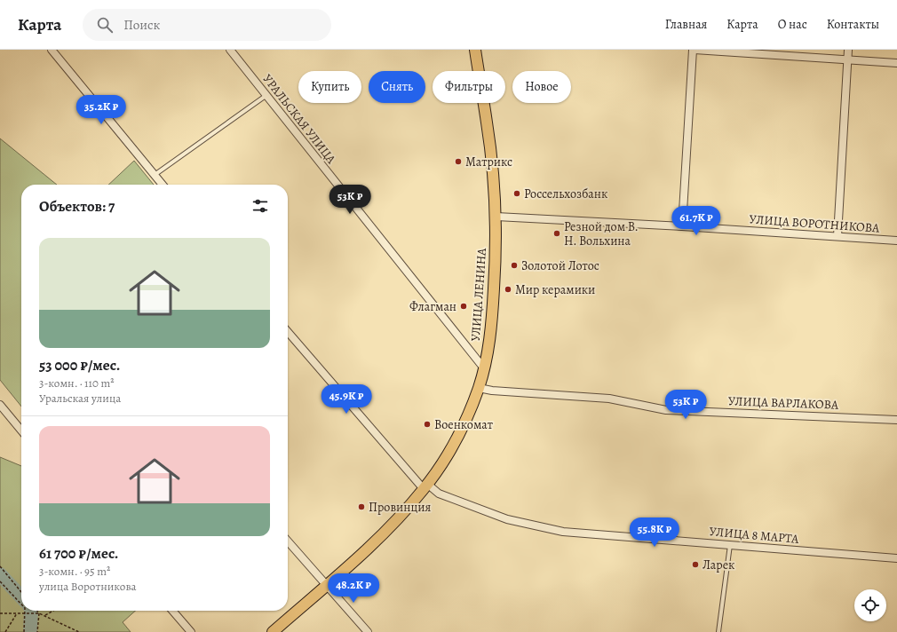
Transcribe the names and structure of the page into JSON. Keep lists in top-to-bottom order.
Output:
{
  "streets": {
    "main road": ["УЛИЦА ЛЕНИНА"],
    "street": [
      "УРАЛЬСКАЯ УЛИЦА",
      "УЛИЦА ВОРОТНИКОВА",
      "УЛИЦА ВАРЛАКОВА",
      "УЛИЦА 8 МАРТА"
    ]
  },
  "crossings": [
    ["УРАЛЬСКАЯ УЛИЦА", "УЛИЦА ЛЕНИНА"],
    ["УЛИЦА ВОРОТНИКОВА", "УЛИЦА ЛЕНИНА"],
    ["УЛИЦА ЛЕНИНА", "УЛИЦА ВАРЛАКОВА"],
    ["УЛИЦА ЛЕНИНА", "УЛИЦА 8 МАРТА"]
  ],
  "places": [
    "Матрикс",
    "Россельхозбанк",
    "Резной дом В. Н. Вольхина",
    "Золотой Лотос",
    "Мир керамики",
    "Флагман",
    "Военкомат",
    "Провинция",
    "Ларек"
  ],
  "page": {
    "header": "Карта",
    "search": "Поиск",
    "nav": [
      "Главная",
      "Карта",
      "О нас",
      "Контакты"
    ],
    "chip": [
      "Купить",
      "Снять",
      "Фильтры",
      "Новое"
    ],
    "price": [
      "35.2K ₽",
      "53K ₽",
      "61.7K ₽",
      "45.9K ₽",
      "53K ₽",
      "55.8K ₽",
      "48.2K ₽"
    ],
    "heading": "Объектов: 7",
    "list": [
      {
        "name": "53 000 ₽/мес.",
        "note": "3-комн. · 110 m² · Уральская улица"
      },
      {
        "name": "61 700 ₽/мес.",
        "note": "3-комн. · 95 m² · улица Воротникова"
      }
    ]
  }
}
